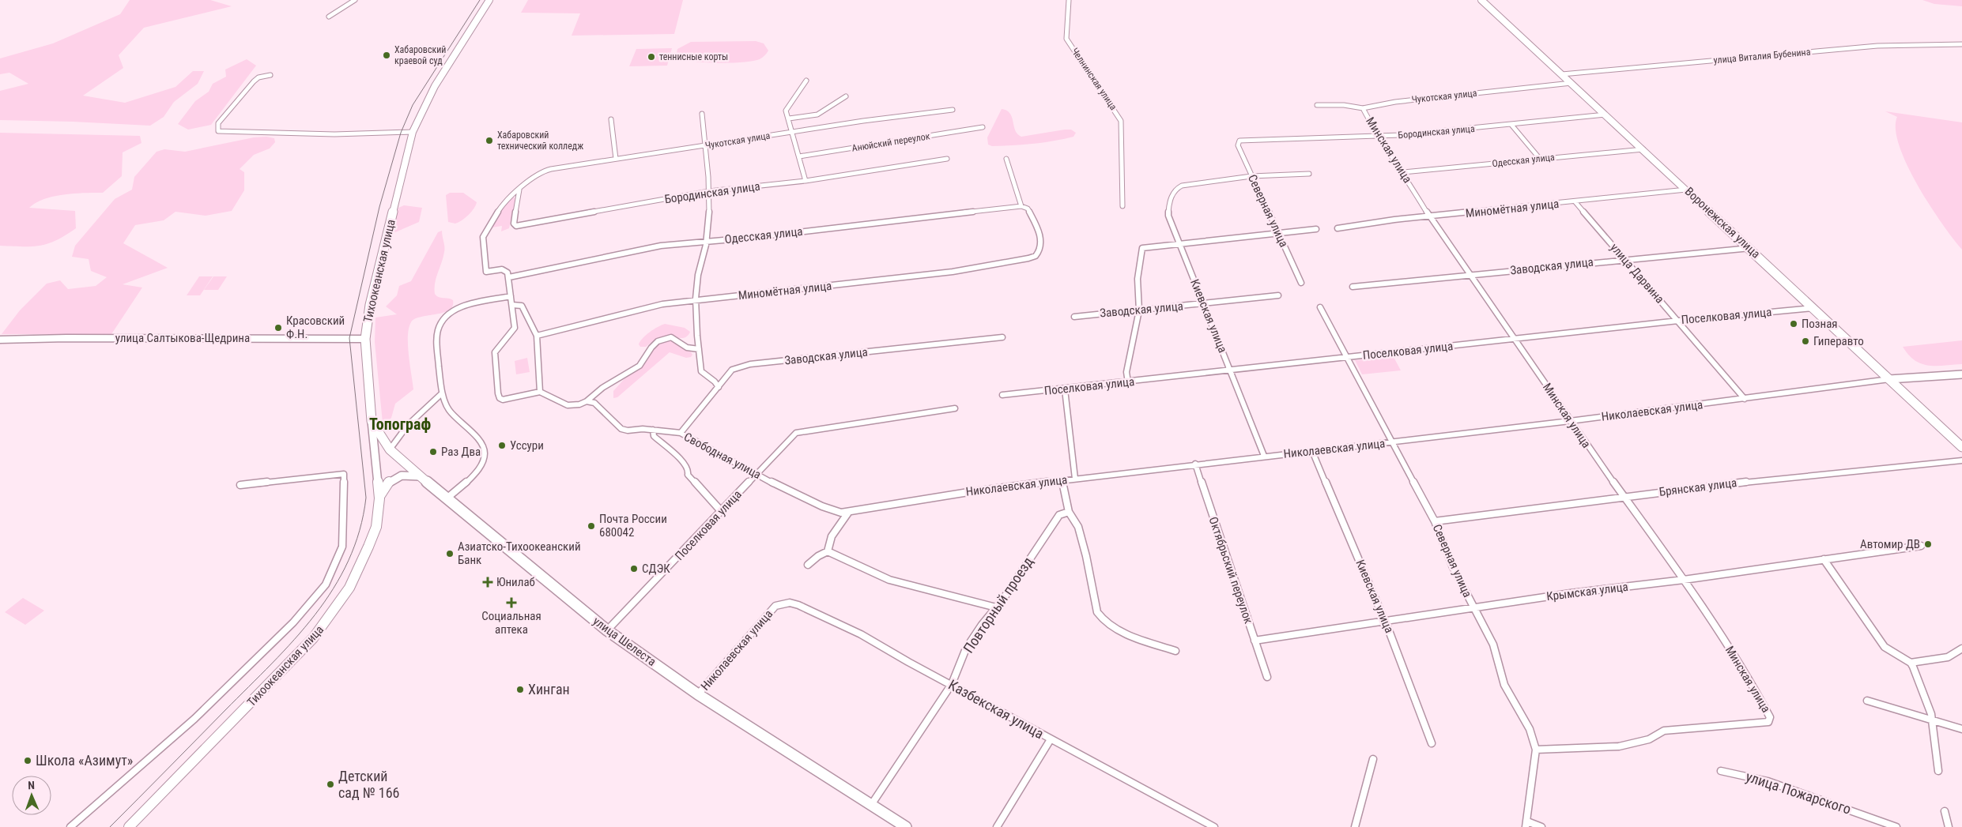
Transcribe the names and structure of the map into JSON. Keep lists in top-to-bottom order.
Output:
{
  "streets": {
    "main road": ["Воронежская улица", "Тихоокеанская улица", "улица Шелеста"],
    "street": [
      "улица Виталия Бубенина",
      "Челнинская улица",
      "Чукотская улица",
      "Бородинская улица",
      "Анюйский переулок",
      "Минская улица",
      "Одесская улица",
      "Миномётная улица",
      "Северная улица",
      "Заводская улица",
      "улица Дарвина",
      "Киевская улица",
      "Поселковая улица",
      "улица Салтыкова-Щедрина",
      "Николаевская улица",
      "Свободная улица",
      "Брянская улица",
      "Октябрьский переулок",
      "Крымская улица",
      "Повторный проезд",
      "Казбекская улица",
      "улица Пожарского"
    ]
  },
  "crossings": [
    ["улица Виталия Бубенина", "Воронежская улица"],
    ["Чукотская улица", "Бородинская улица"],
    ["Чукотская улица", "Минская улица"],
    ["Чукотская улица", "Одесская улица"],
    ["Чукотская улица", "Воронежская улица"],
    ["Бородинская улица", "Минская улица"],
    ["Бородинская улица", "Северная улица"],
    ["Бородинская улица", "Воронежская улица"],
    ["Минская улица", "Одесская улица"],
    ["Минская улица", "Миномётная улица"],
    ["Минская улица", "Северная улица"],
    ["Минская улица", "Заводская улица"],
    ["Минская улица", "Поселковая улица"],
    ["Минская улица", "Николаевская улица"],
    ["Минская улица", "Брянская улица"],
    ["Минская улица", "Крымская улица"],
    ["Одесская улица", "Миномётная улица"],
    ["Одесская улица", "Воронежская улица"],
    ["Миномётная улица", "Воронежская улица"],
    ["Миномётная улица", "улица Дарвина"],
    ["Северная улица", "Киевская улица"],
    ["Северная улица", "Поселковая улица"],
    ["Северная улица", "Николаевская улица"],
    ["Северная улица", "Брянская улица"],
    ["Северная улица", "Крымская улица"],
    ["Воронежская улица", "Заводская улица"],
    ["Воронежская улица", "Поселковая улица"],
    ["Воронежская улица", "Николаевская улица"],
    ["Заводская улица", "улица Дарвина"],
    ["Заводская улица", "Киевская улица"],
    ["Заводская улица", "Свободная улица"],
    ["Тихоокеанская улица", "улица Салтыкова-Щедрина"],
    ["Тихоокеанская улица", "улица Шелеста"],
    ["улица Дарвина", "Поселковая улица"],
    ["улица Дарвина", "Николаевская улица"],
    ["Киевская улица", "Поселковая улица"],
    ["Киевская улица", "Николаевская улица"],
    ["Киевская улица", "Крымская улица"],
    ["Поселковая улица", "Свободная улица"],
    ["Поселковая улица", "улица Шелеста"],
    ["Николаевская улица", "Свободная улица"],
    ["Николаевская улица", "Октябрьский переулок"],
    ["Николаевская улица", "улица Шелеста"],
    ["Николаевская улица", "Казбекская улица"],
    ["Октябрьский переулок", "Крымская улица"],
    ["Повторный проезд", "улица Шелеста"],
    ["Повторный проезд", "Казбекская улица"]
  ],
  "districts": ["Топограф"],
  "places": {
    "other": [
      "Хабаровский краевой суд",
      "теннисные корты",
      "Хабаровский технический колледж",
      "Позная",
      "Красовский Ф.Н.",
      "Гиперавто",
      "Уссури",
      "Раз Два",
      "Почта России 680042",
      "Автомир ДВ",
      "Азиатско-Тихоокеанский Банк",
      "СДЭК",
      "Хинган",
      "Школа «Азимут»",
      "Детский сад № 166"
    ],
    "health": ["Юнилаб", "Социальная аптека"]
  },
  "north": "top"
}
